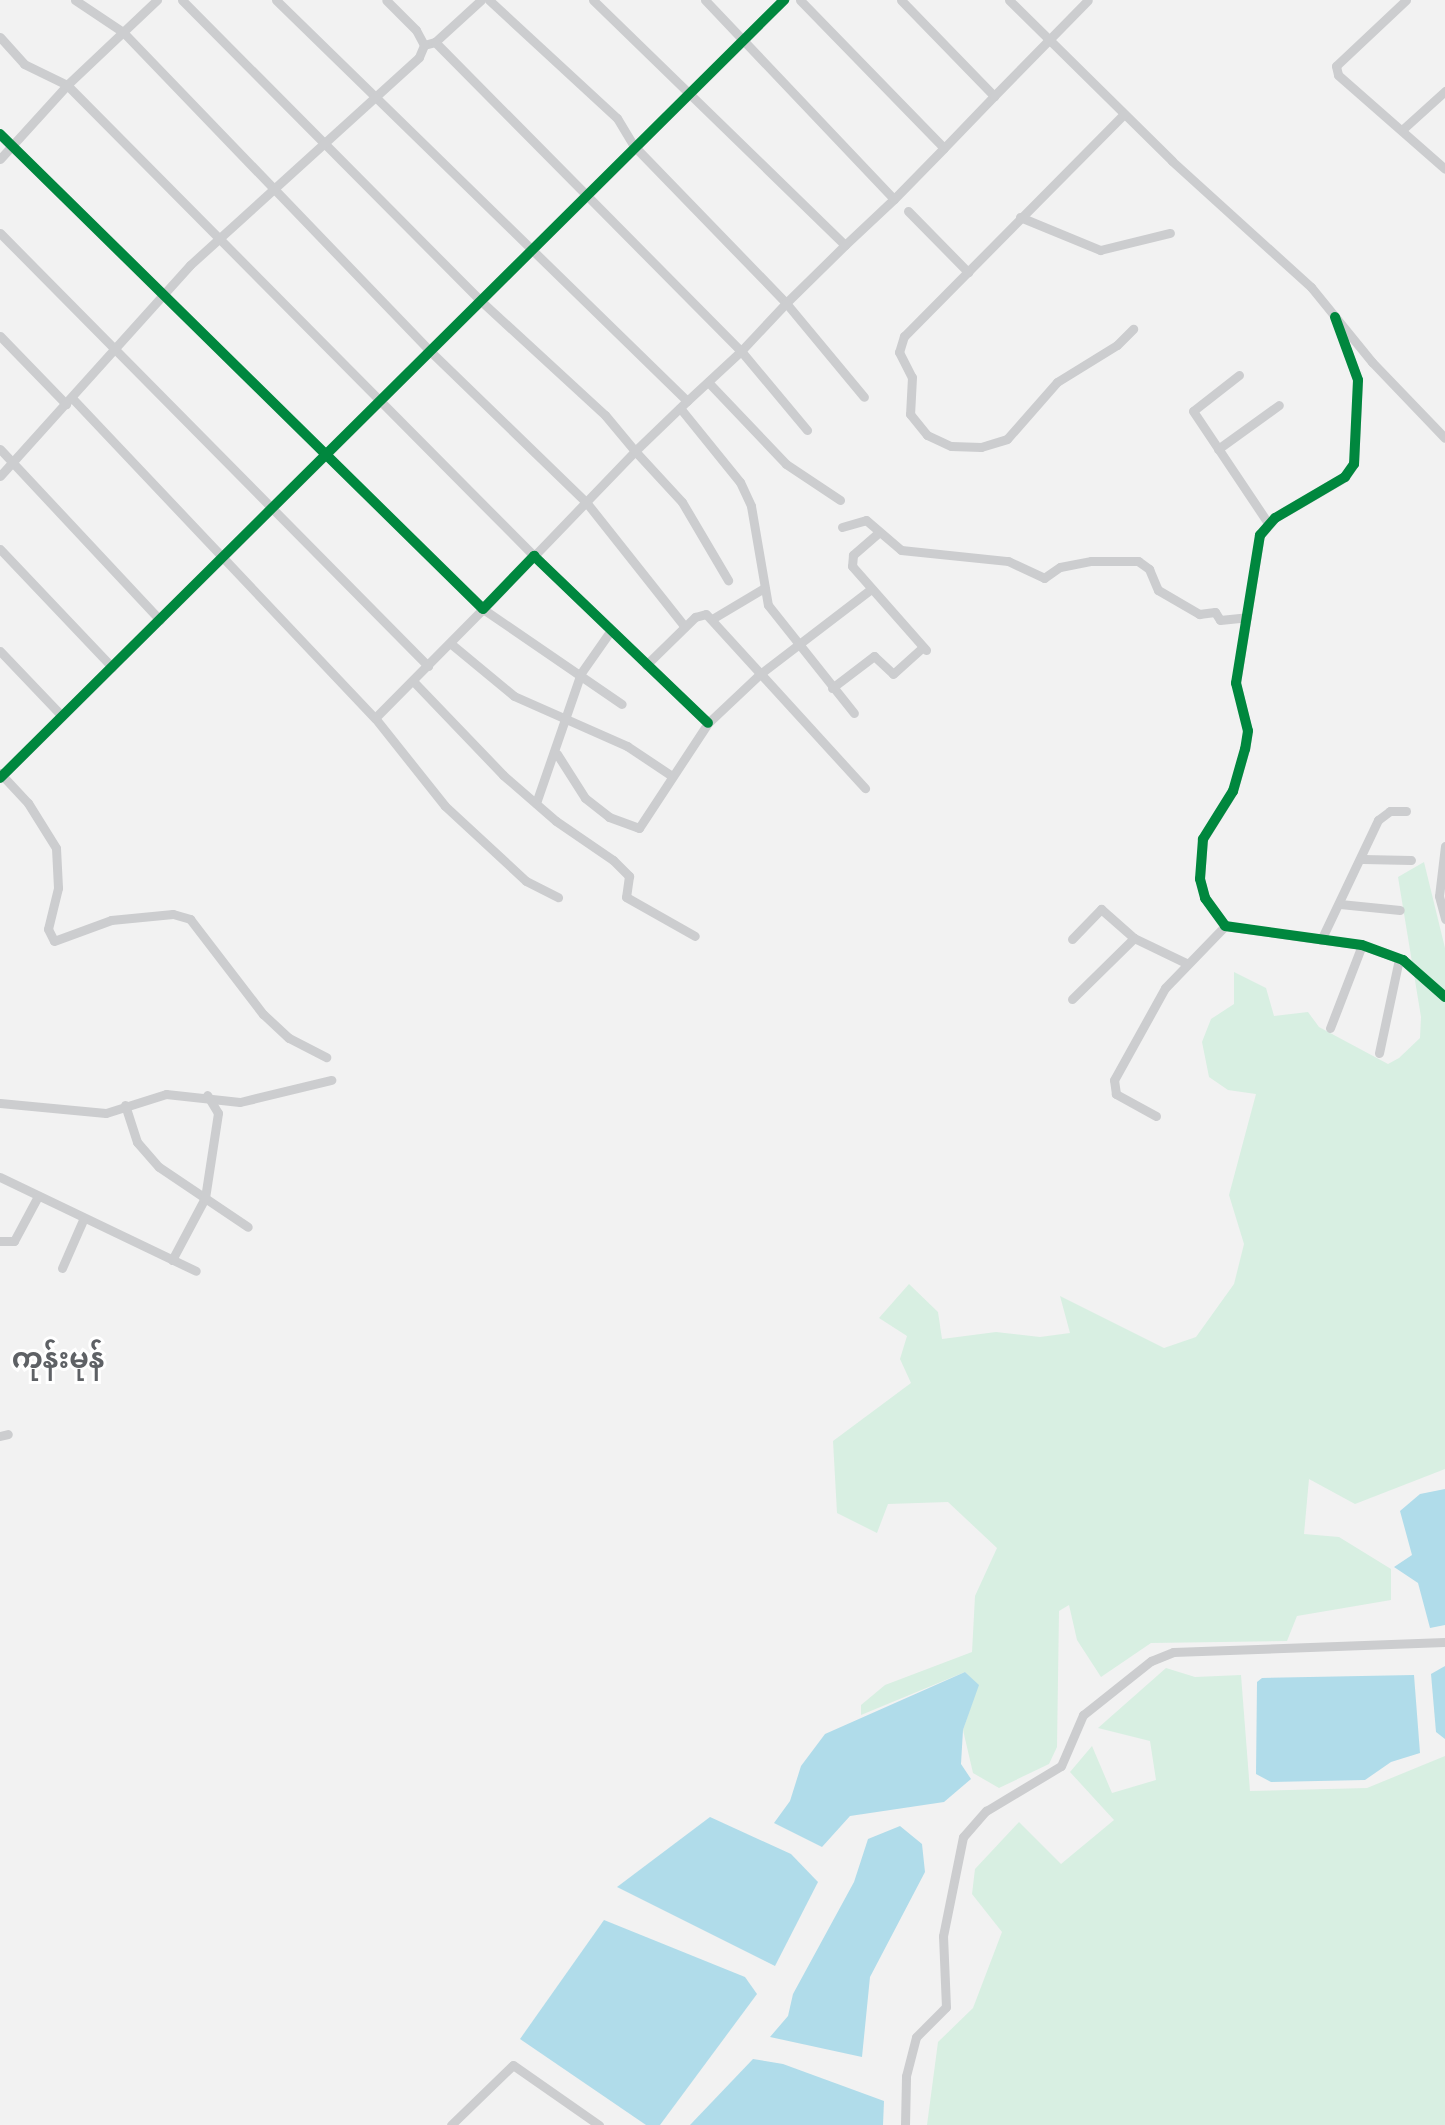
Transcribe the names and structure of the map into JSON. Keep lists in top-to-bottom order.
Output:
{
  "districts": ["ကုန်းမုန်"]
}
